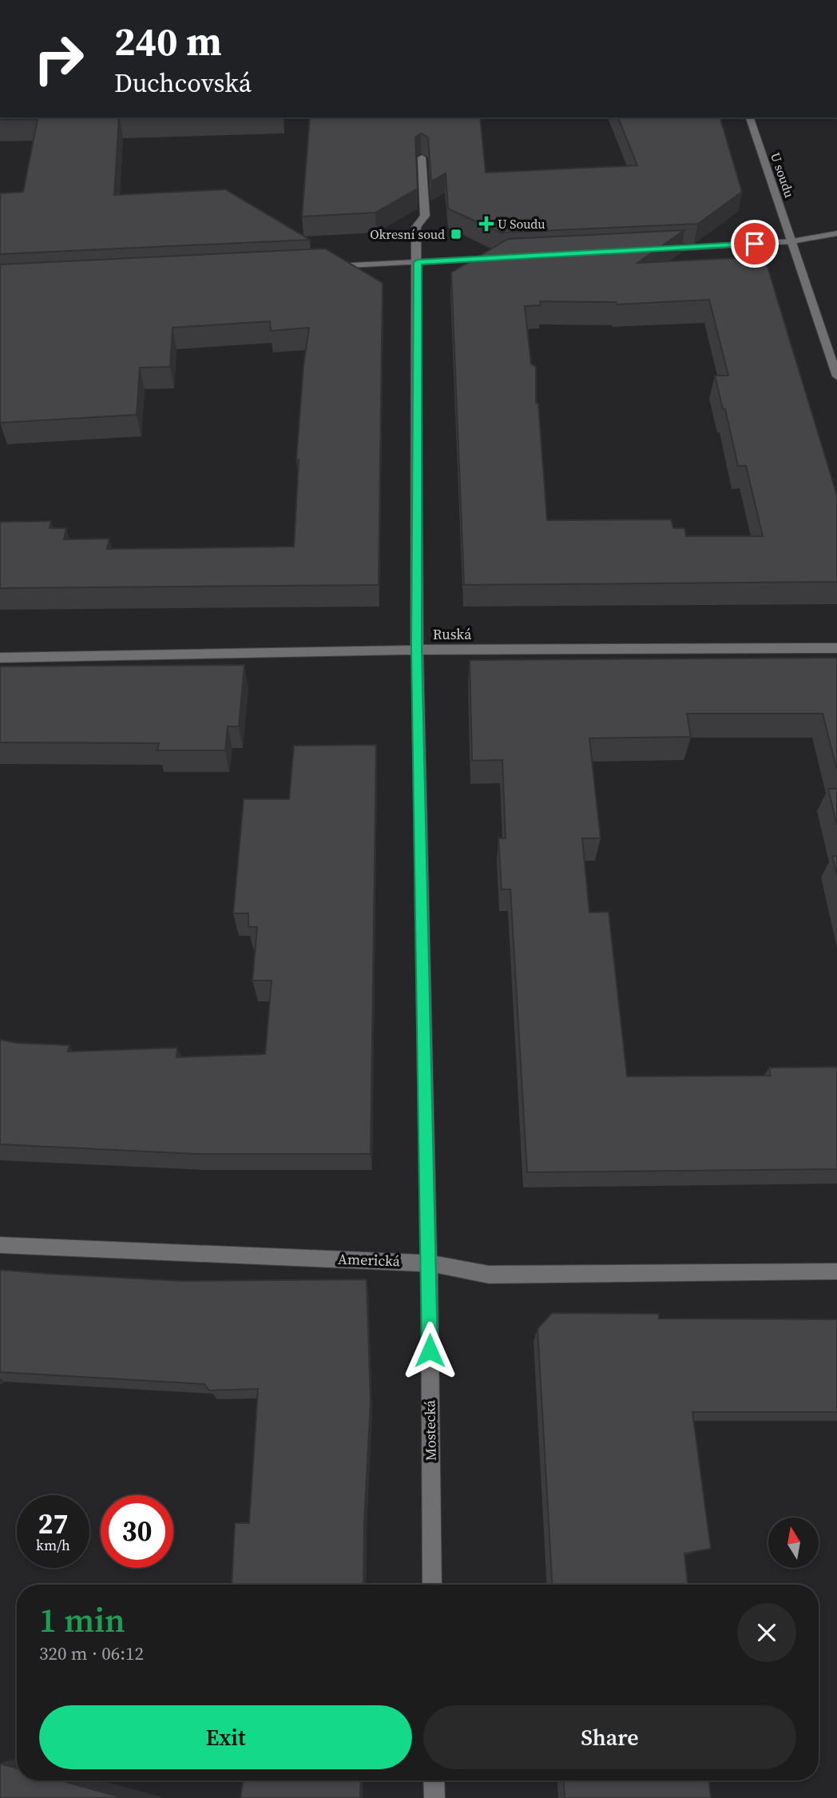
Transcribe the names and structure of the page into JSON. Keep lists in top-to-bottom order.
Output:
{
  "streets": {
    "street": [
      "U soudu",
      "Ruská",
      "Americká",
      "Mostecká"
    ]
  },
  "crossings": [
    ["Ruská", "Mostecká"],
    ["Americká", "Mostecká"]
  ],
  "places": {
    "health": ["U Soudu"],
    "transit": ["Okresní soud"]
  },
  "north": "top",
  "page": {
    "turn": ["240 m", "Duchcovská"],
    "speed": "27 km/h",
    "limit": "30",
    "heading": ["1 min", "320 m · 06:12"],
    "buttons": ["Exit", "Share"]
  }
}
